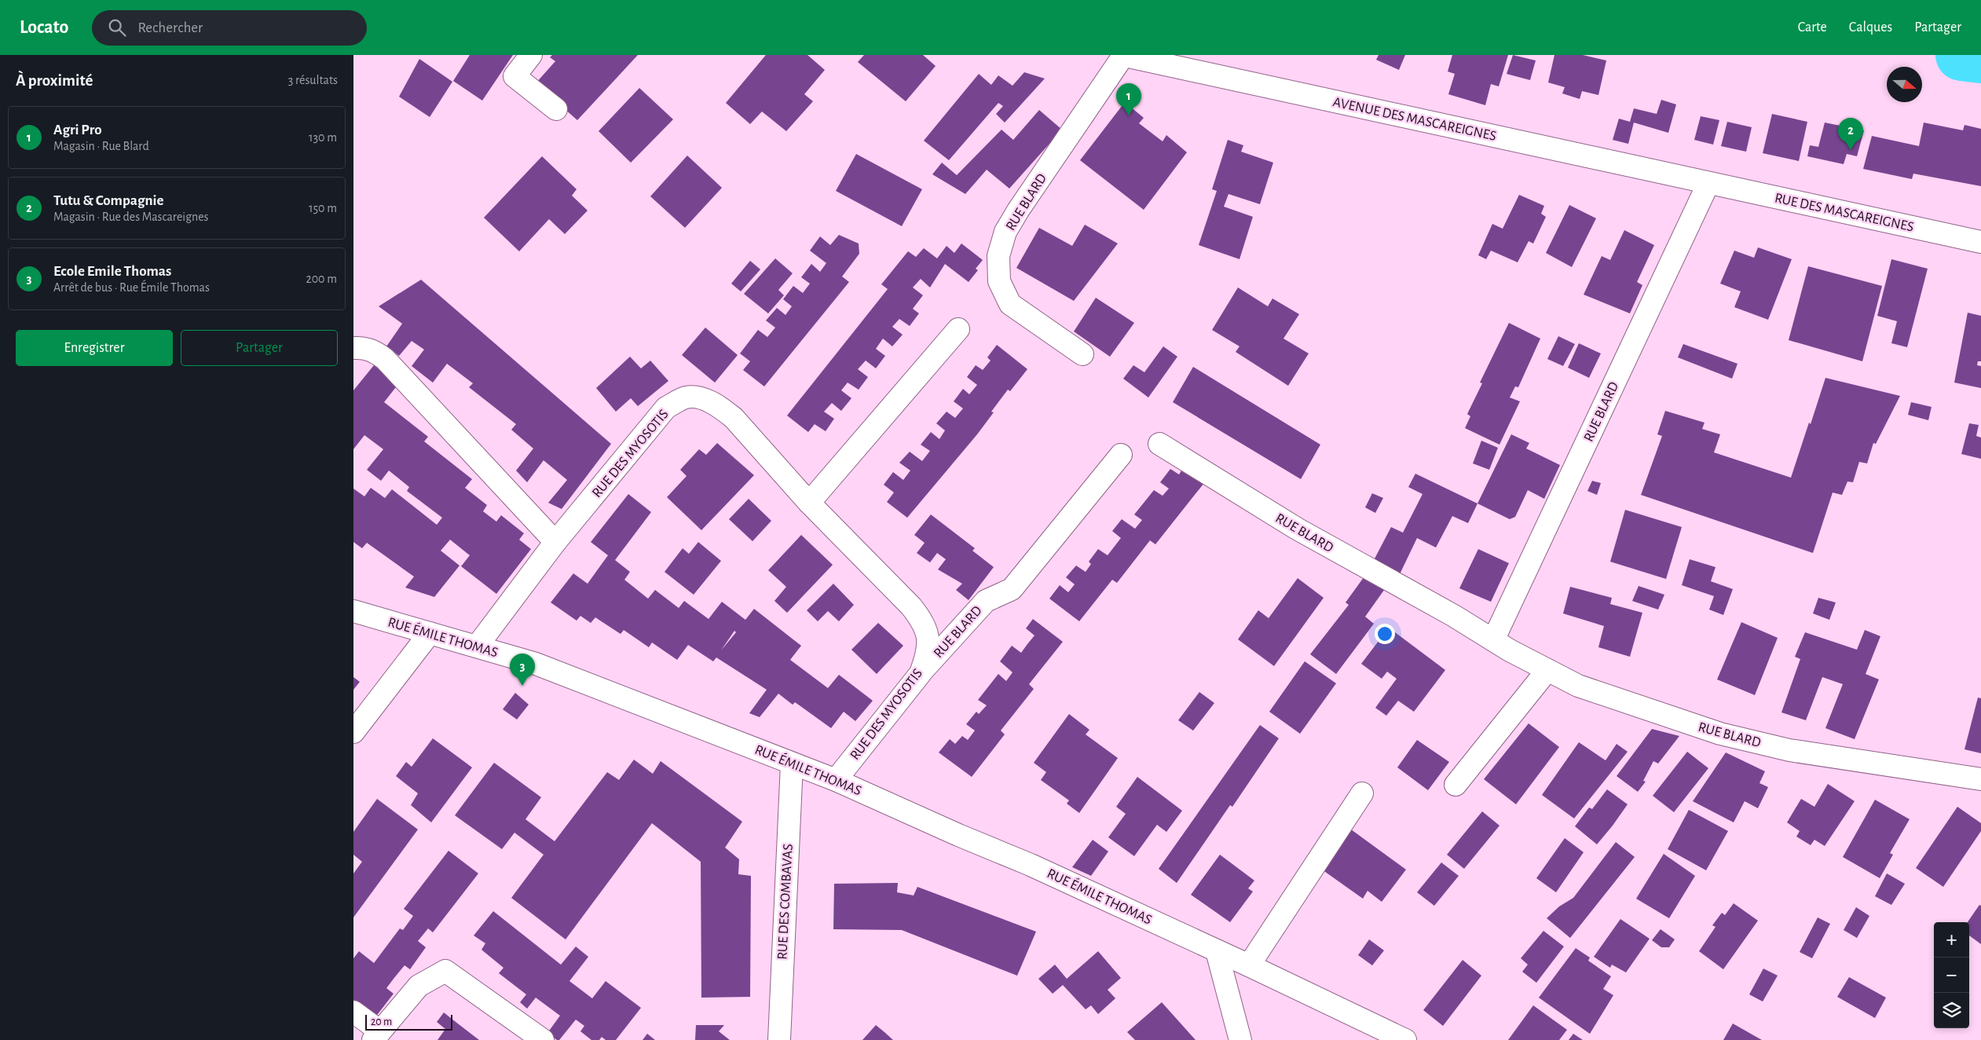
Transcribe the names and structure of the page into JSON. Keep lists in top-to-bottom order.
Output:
{
  "streets": {
    "street": [
      "AVENUE DES MASCAREIGNES",
      "RUE BLARD",
      "RUE DES MASCAREIGNES",
      "RUE DES MYOSOTIS",
      "RUE ÉMILE THOMAS",
      "RUE DES COMBAVAS"
    ]
  },
  "crossings": [
    ["AVENUE DES MASCAREIGNES", "RUE BLARD"],
    ["AVENUE DES MASCAREIGNES", "RUE DES MASCAREIGNES"],
    ["RUE BLARD", "RUE DES MASCAREIGNES"],
    ["RUE BLARD", "RUE DES MYOSOTIS"],
    ["RUE DES MYOSOTIS", "RUE ÉMILE THOMAS"],
    ["RUE ÉMILE THOMAS", "RUE DES COMBAVAS"]
  ],
  "scale_bar": "20 m",
  "north": "right",
  "page": {
    "header": "Locato",
    "search": "Rechercher",
    "nav": ["Carte", "Calques", "Partager"],
    "heading": ["À proximité", "3 résultats"],
    "pins": ["1", "2", "3"],
    "list": [
      {
        "mark": "1",
        "name": "Agri Pro",
        "note": "Magasin · Rue Blard",
        "value": "130 m"
      },
      {
        "mark": "2",
        "name": "Tutu & Compagnie",
        "note": "Magasin · Rue des Mascareignes",
        "value": "150 m"
      },
      {
        "mark": "3",
        "name": "Ecole Emile Thomas",
        "note": "Arrêt de bus · Rue Émile Thomas",
        "value": "200 m"
      }
    ],
    "buttons": ["Enregistrer", "Partager"],
    "map_buttons": ["+", "−"],
    "scale": "20 m"
  }
}
